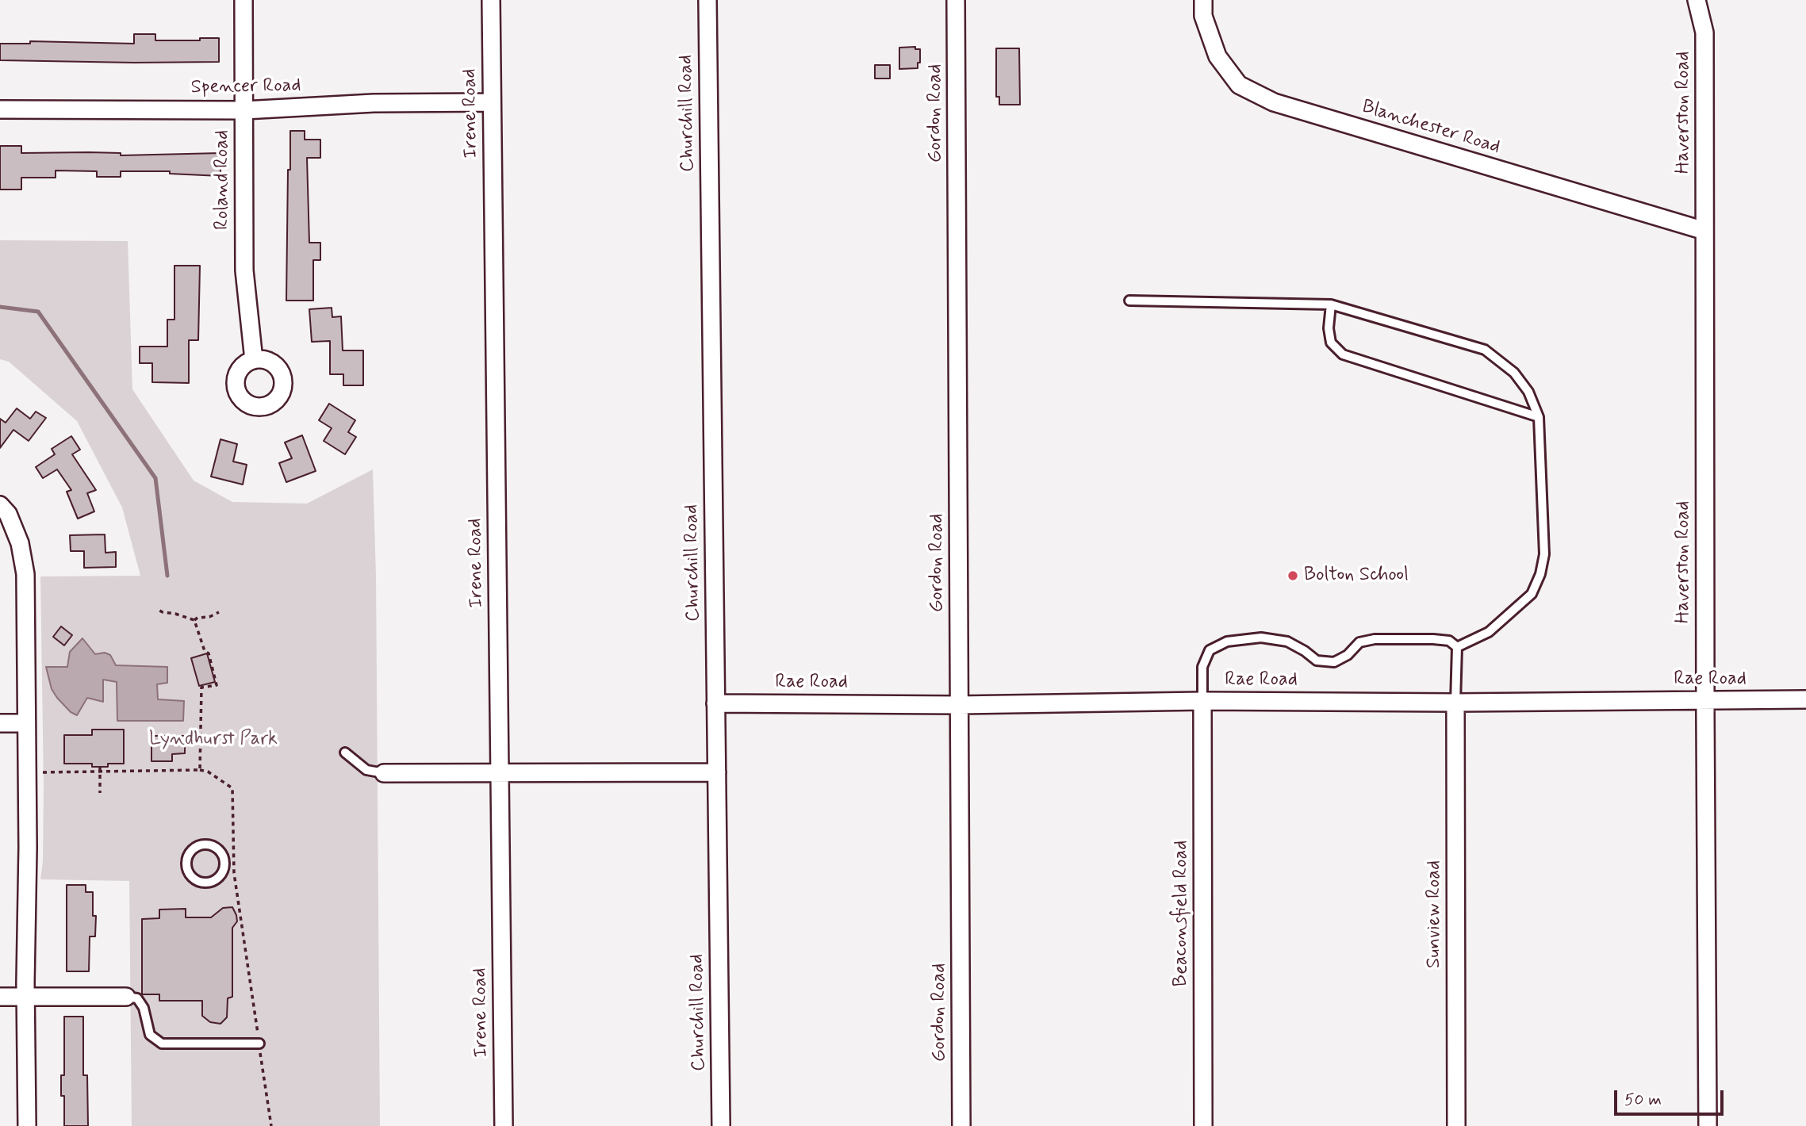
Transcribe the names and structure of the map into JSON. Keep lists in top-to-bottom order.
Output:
{
  "streets": {
    "street": [
      "Spencer Road",
      "Haverston Road",
      "Irene Road",
      "Churchill Road",
      "Gordon Road",
      "Blanchester Road",
      "Roland Road",
      "Rae Road",
      "Beaconsfield Road",
      "Sunview Road"
    ]
  },
  "crossings": [
    ["Spencer Road", "Irene Road"],
    ["Spencer Road", "Roland Road"],
    ["Haverston Road", "Blanchester Road"],
    ["Haverston Road", "Rae Road"],
    ["Churchill Road", "Rae Road"],
    ["Gordon Road", "Rae Road"],
    ["Rae Road", "Beaconsfield Road"],
    ["Rae Road", "Sunview Road"]
  ],
  "parks": ["Lyndhurst Park"],
  "places": ["Bolton School"],
  "scale_bar": "50 m"
}
